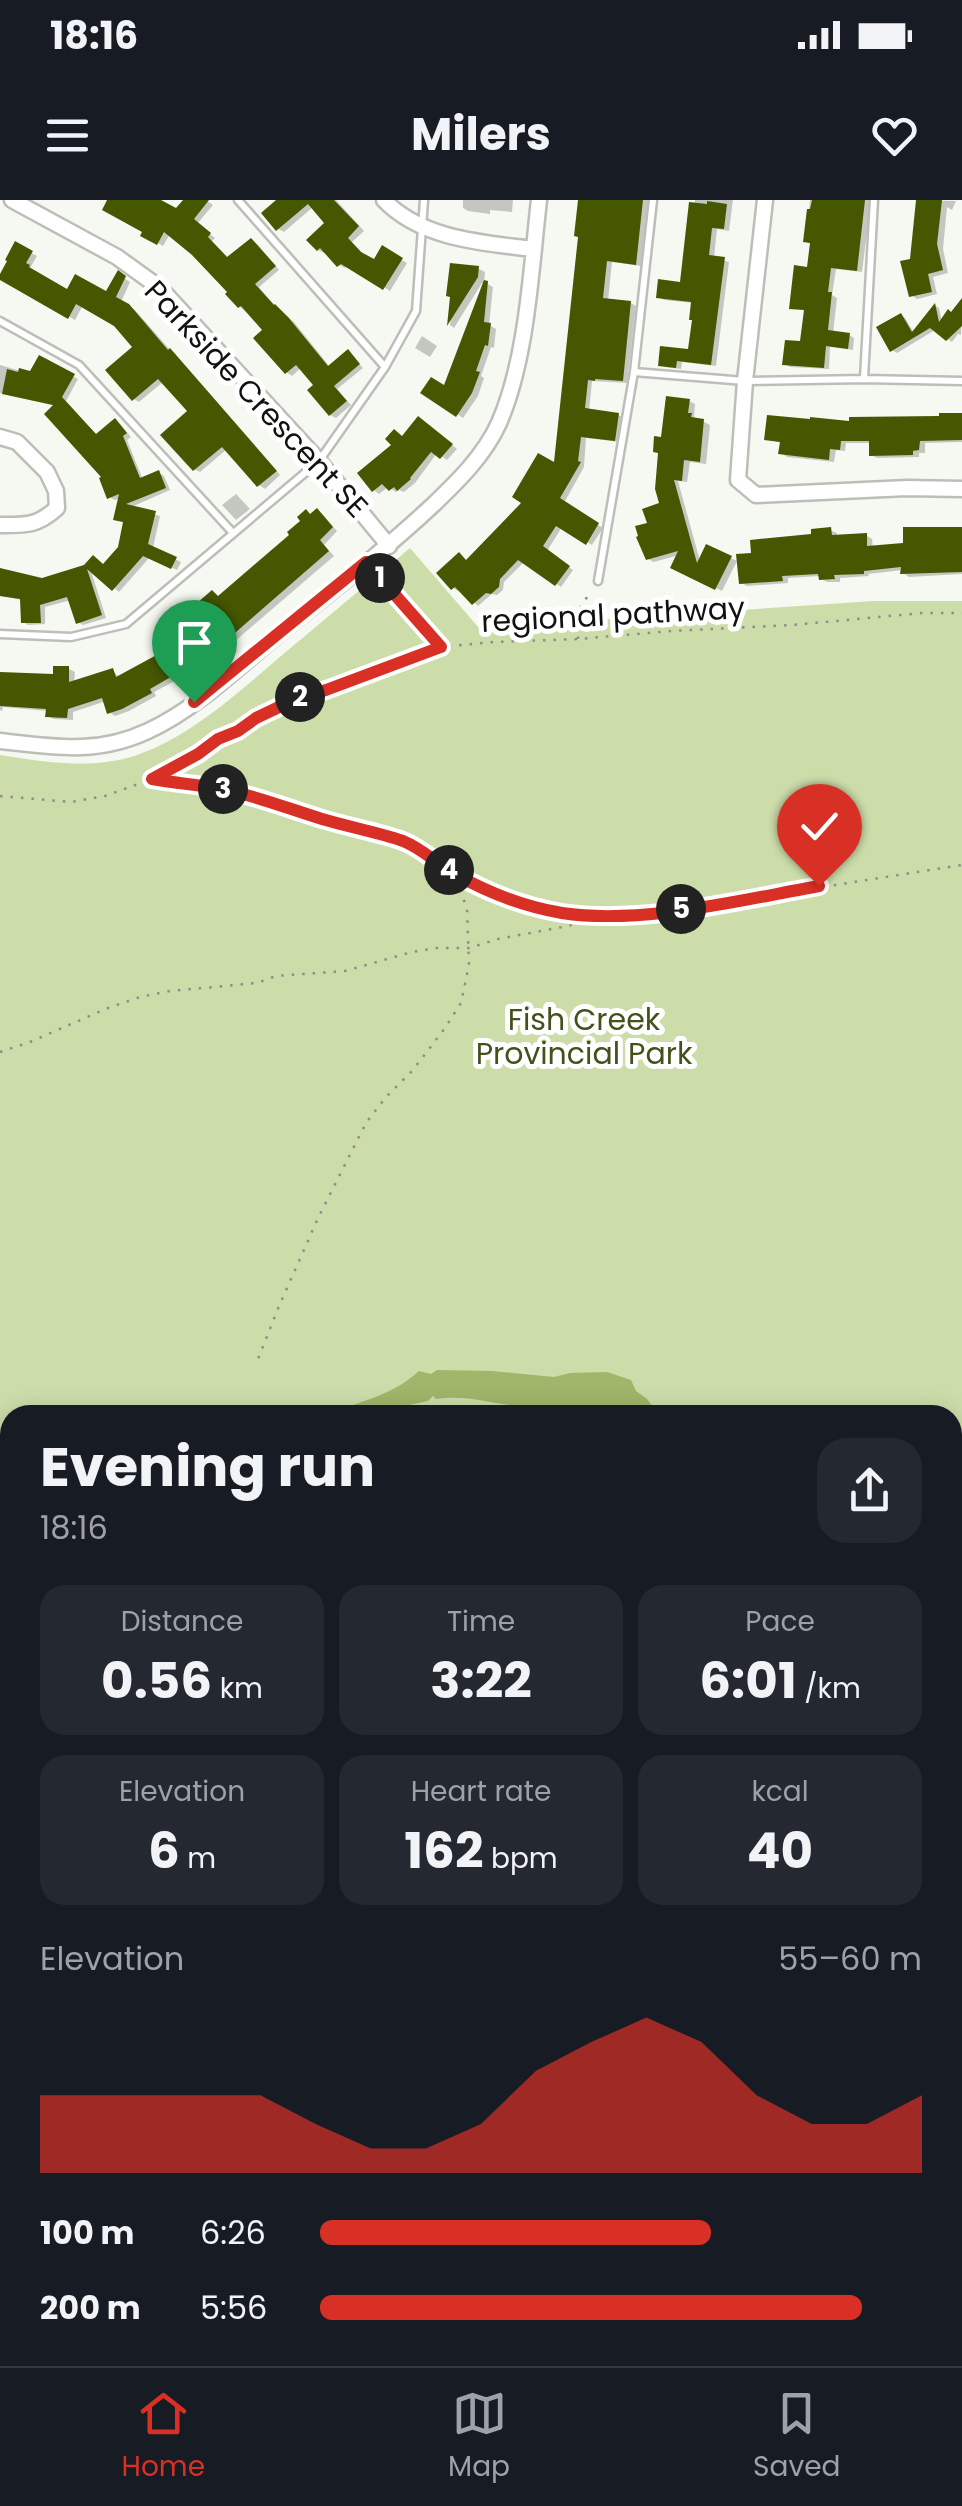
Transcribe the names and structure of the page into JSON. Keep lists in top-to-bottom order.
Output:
{
  "streets": {
    "street": ["Parkside Crescent SE"],
    "path": ["regional pathway"]
  },
  "parks": ["Fish Creek Provincial Park"],
  "page": {
    "status": "18:16",
    "header": "Milers",
    "pins": [
      "1",
      "2",
      "3",
      "4",
      "5"
    ],
    "heading": ["Evening run", "18:16"],
    "stats": [
      ["Distance", "0.56 km"],
      ["Time", "3:22"],
      ["Pace", "6:01 /km"],
      ["Elevation", "6 m"],
      ["Heart rate", "162 bpm"],
      ["kcal", "40"]
    ],
    "chart": ["Elevation", "55–60 m"],
    "list": [
      {
        "name": "100 m",
        "note": "6:26"
      },
      {
        "name": "200 m",
        "note": "5:56"
      }
    ],
    "tabs": ["Home", "Map", "Saved"]
  }
}
